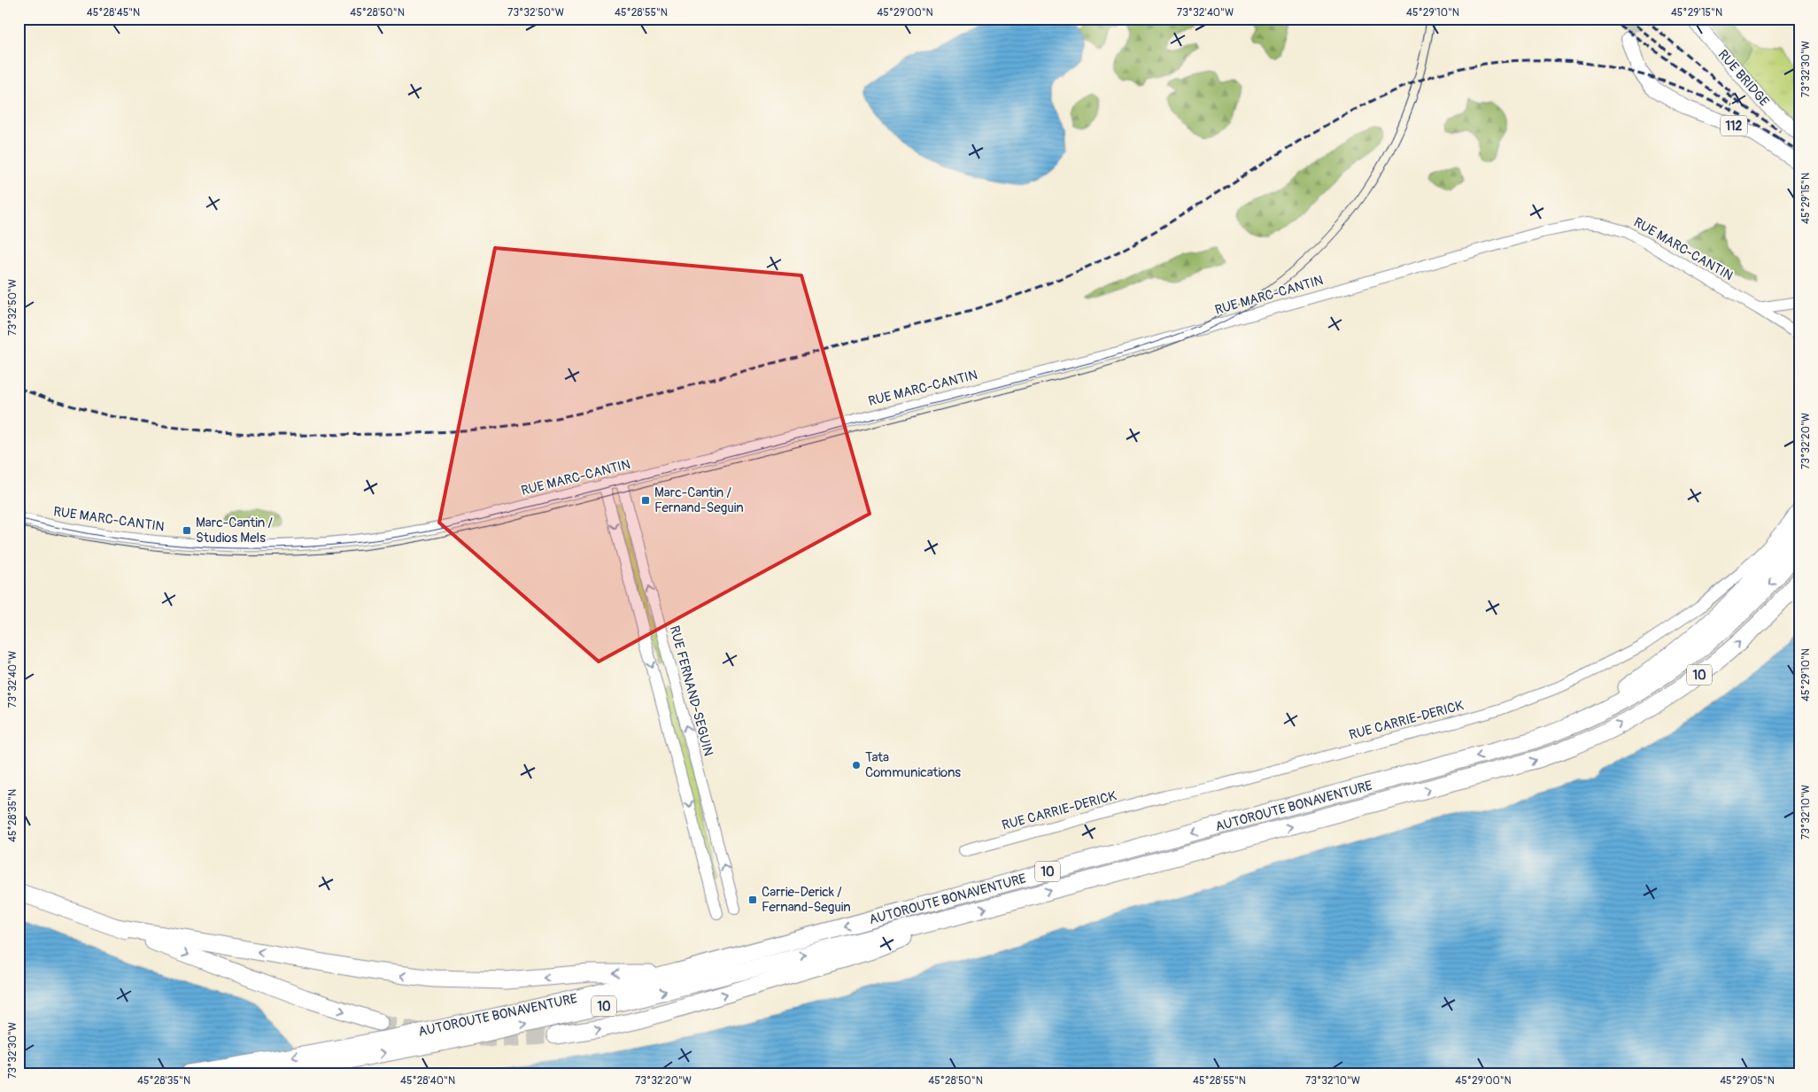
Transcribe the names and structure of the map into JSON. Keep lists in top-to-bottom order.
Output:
{
  "streets": {
    "highway": ["10", "AUTOROUTE BONAVENTURE"],
    "main road": ["RUE BRIDGE", "112"],
    "street": ["RUE MARC-CANTIN", "RUE FERNAND-SEGUIN", "RUE CARRIE-DERICK"]
  },
  "crossings": [
    ["RUE MARC-CANTIN", "RUE FERNAND-SEGUIN"]
  ],
  "places": {
    "transit": ["Marc-Cantin / Fernand-Seguin", "Marc-Cantin / Studios Mels", "Carrie-Derick / Fernand-Seguin"],
    "other": ["Tata Communications"]
  },
  "coordinates": [
    "45°28'45\"N",
    "45°28'50\"N",
    "73°32'50\"W",
    "45°28'55\"N",
    "45°29'00\"N",
    "73°32'40\"W",
    "45°29'10\"N",
    "45°29'15\"N",
    "73°32'30\"W",
    "73°32'20\"W",
    "73°32'10\"W",
    "45°28'35\"N",
    "45°28'40\"N",
    "45°29'05\"N"
  ]
}
